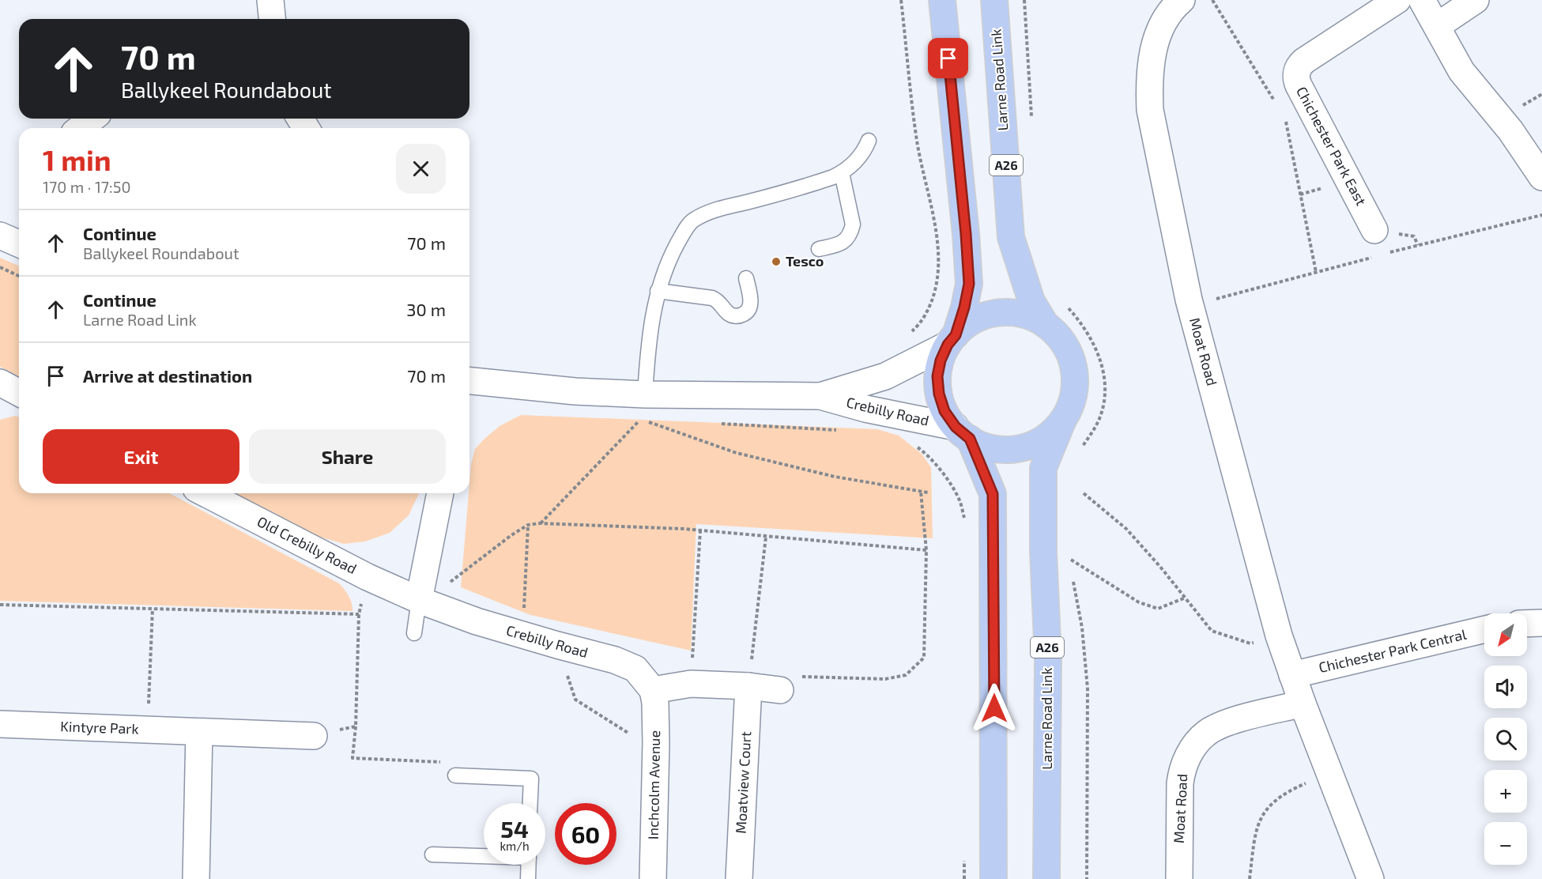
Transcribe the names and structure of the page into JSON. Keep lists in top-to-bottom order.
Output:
{
  "streets": {
    "main road": ["Larne Road Link", "A26"],
    "street": [
      "Chichester Park East",
      "Moat Road",
      "Crebilly Road",
      "Old Crebilly Road",
      "Chichester Park Central",
      "Kintyre Park",
      "Moatview Court",
      "Inchcolm Avenue"
    ]
  },
  "crossings": [
    ["Larne Road Link", "A26"],
    ["Larne Road Link", "Crebilly Road"],
    ["A26", "Crebilly Road"],
    ["Moat Road", "Chichester Park Central"],
    ["Crebilly Road", "Old Crebilly Road"],
    ["Crebilly Road", "Inchcolm Avenue"]
  ],
  "places": ["Tesco"],
  "north": "bottom left",
  "page": {
    "turn": ["70 m", "Ballykeel Roundabout"],
    "heading": ["1 min", "170 m · 17:50"],
    "list": [
      {
        "name": "Continue",
        "note": "Ballykeel Roundabout",
        "value": "70 m"
      },
      {
        "name": "Continue",
        "note": "Larne Road Link",
        "value": "30 m"
      },
      {
        "name": "Arrive at destination",
        "value": "70 m"
      }
    ],
    "buttons": ["Exit", "Share"],
    "map_buttons": ["+", "−"],
    "speed": "54 km/h",
    "limit": "60"
  }
}
